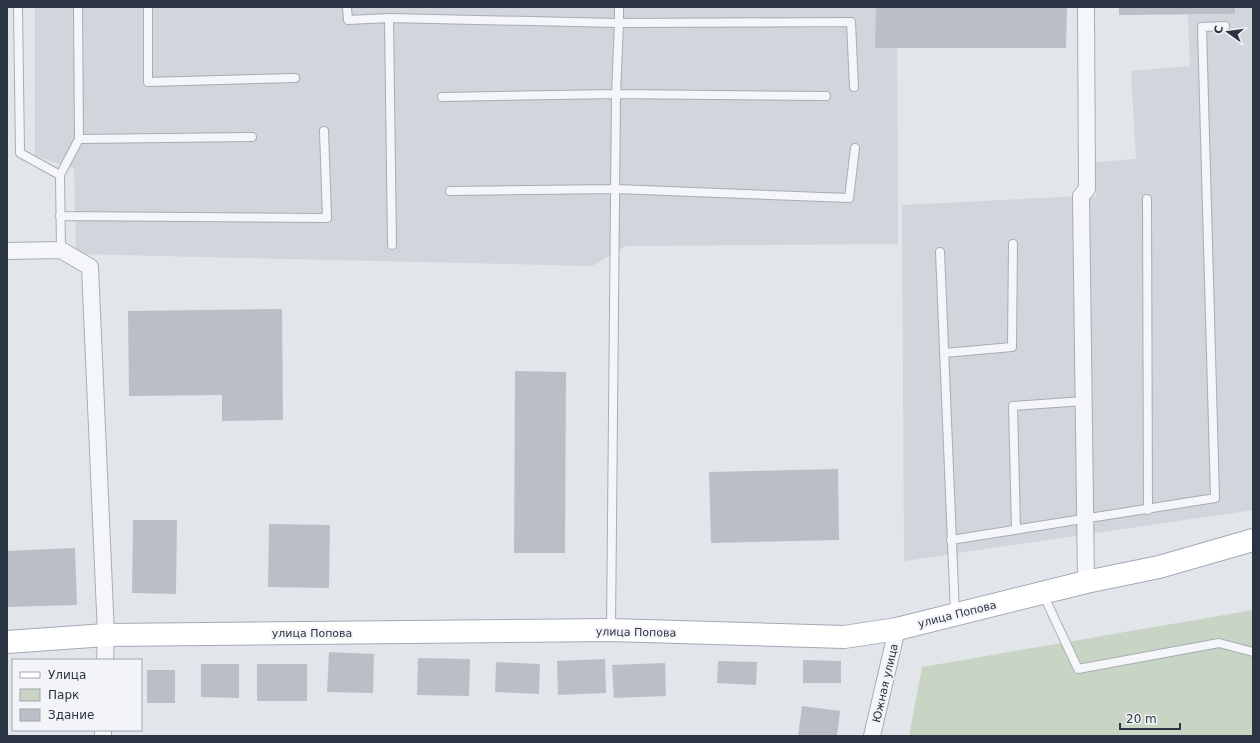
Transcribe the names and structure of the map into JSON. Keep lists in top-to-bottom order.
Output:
{
  "streets": {
    "main road": ["улица Попова"],
    "street": ["Южная улица"]
  },
  "crossings": [
    ["улица Попова", "Южная улица"]
  ],
  "legend": ["Улица", "Парк", "Здание"],
  "scale_bar": "20 m",
  "north": "left"
}
